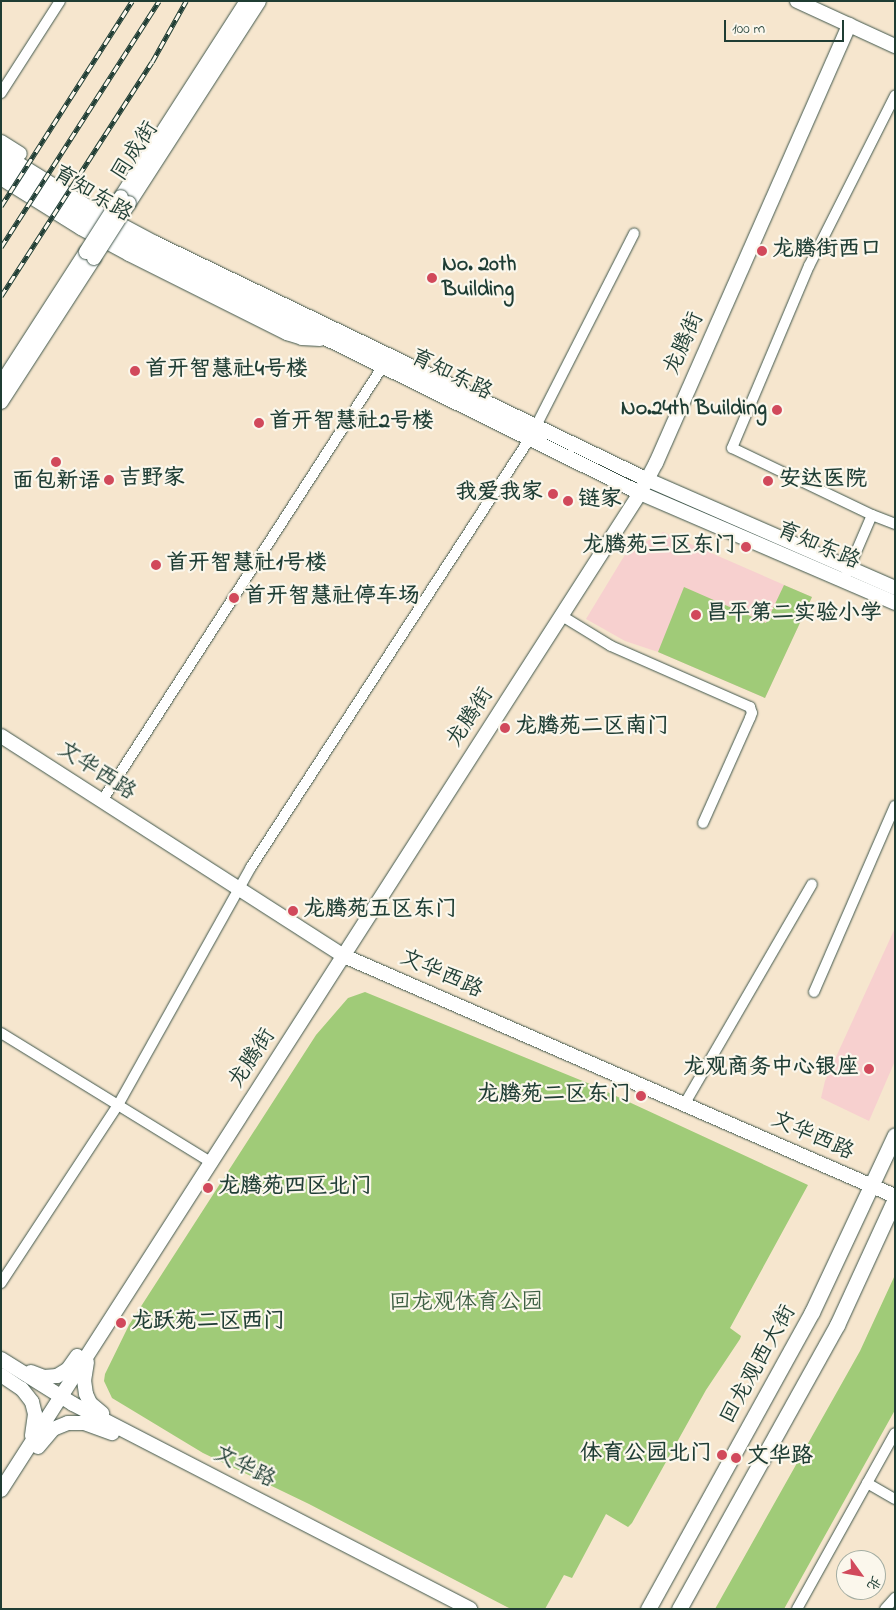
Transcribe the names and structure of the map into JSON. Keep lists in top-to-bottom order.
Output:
{
  "streets": {
    "main road": ["回龙观西大街"],
    "street": [
      "同成街",
      "育知东路",
      "龙腾街",
      "文华西路",
      "文华路"
    ]
  },
  "crossings": [
    ["育知东路", "龙腾街"],
    ["龙腾街", "文华西路"],
    ["龙腾街", "文华路"],
    ["文华西路", "回龙观西大街"]
  ],
  "parks": ["回龙观体育公园"],
  "places": [
    "龙腾街西口",
    "No. 20th Building",
    "首开智慧社4号楼",
    "No.24th Building",
    "首开智慧社2号楼",
    "面包新语",
    "吉野家",
    "安达医院",
    "我爱我家",
    "链家",
    "龙腾苑三区东门",
    "首开智慧社1号楼",
    "首开智慧社停车场",
    "昌平第二实验小学",
    "龙腾苑二区南门",
    "龙腾苑五区东门",
    "龙观商务中心银座",
    "龙腾苑二区东门",
    "龙腾苑四区北门",
    "龙跃苑二区西门",
    "体育公园北门",
    "文华路"
  ],
  "scale_bar": "100 m",
  "north": "bottom right"
}
